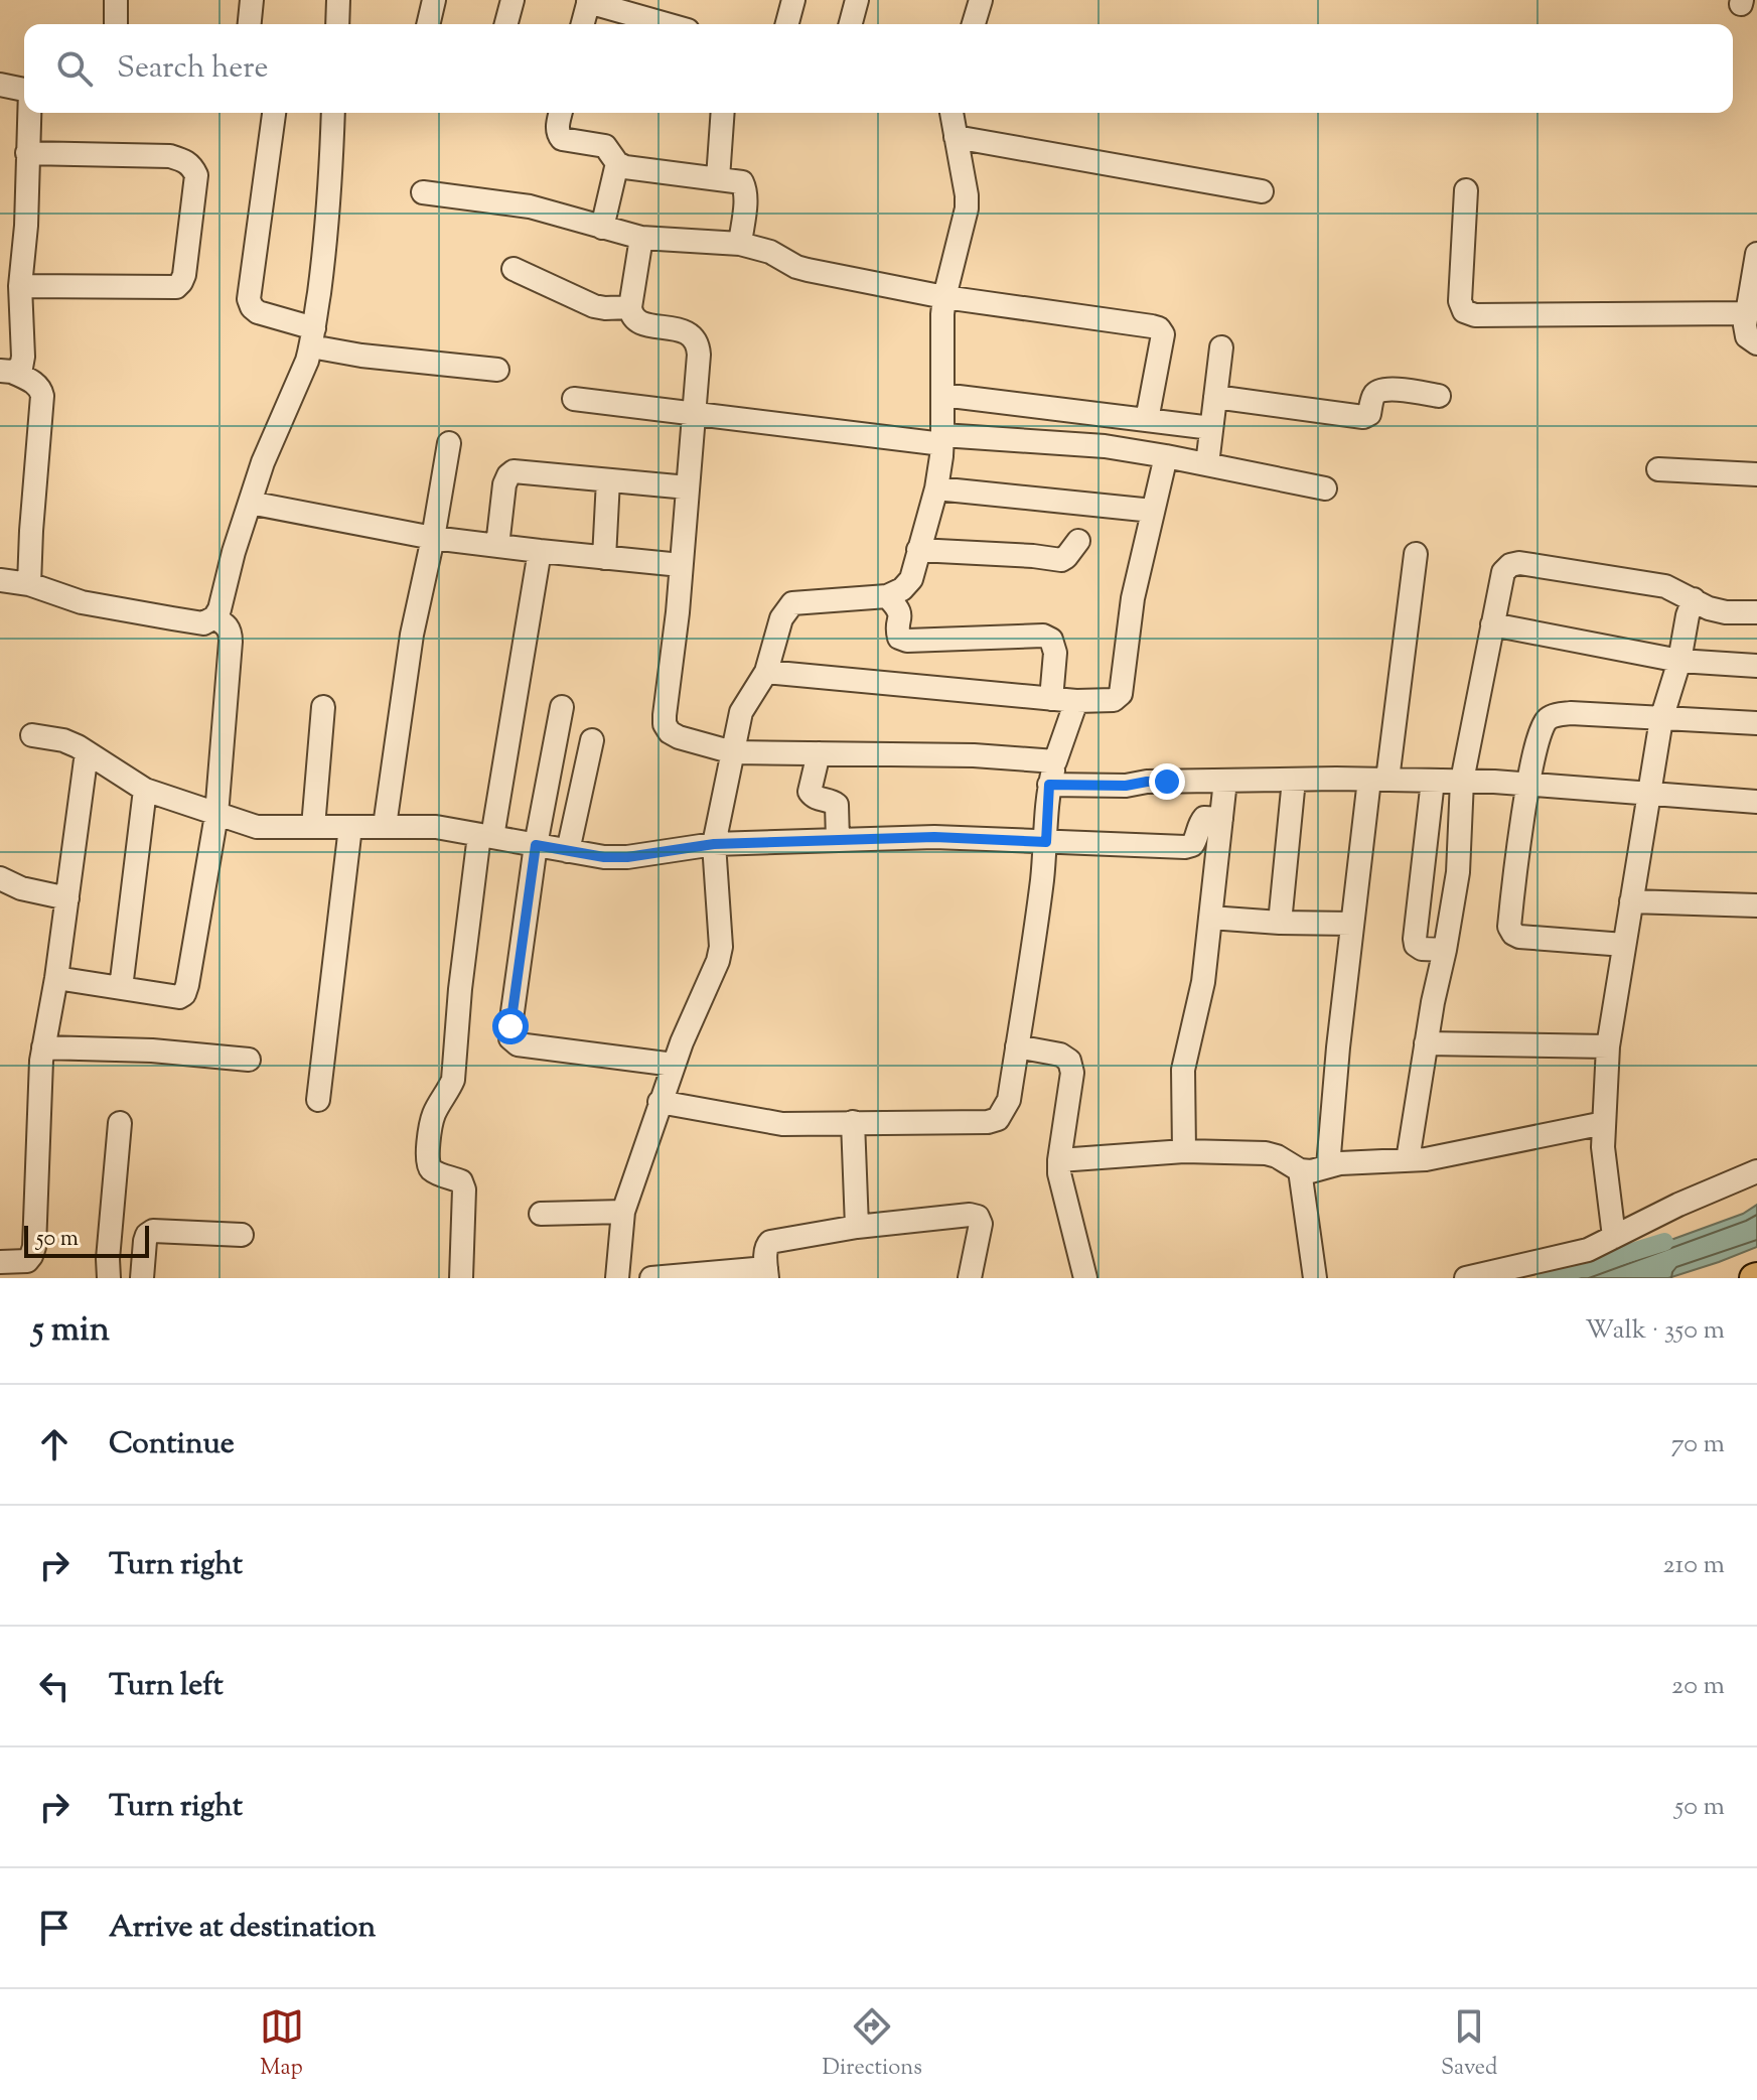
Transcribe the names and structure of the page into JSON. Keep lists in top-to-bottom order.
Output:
{
  "scale_bar": "50 m",
  "page": {
    "search": "Search here",
    "scale": "50 m",
    "heading": ["5 min", "Walk · 350 m"],
    "list": [
      ["Continue", "70 m"],
      ["Turn right", "210 m"],
      ["Turn left", "20 m"],
      ["Turn right", "50 m"],
      "Arrive at destination"
    ],
    "nav": ["Map", "Directions", "Saved"]
  }
}
